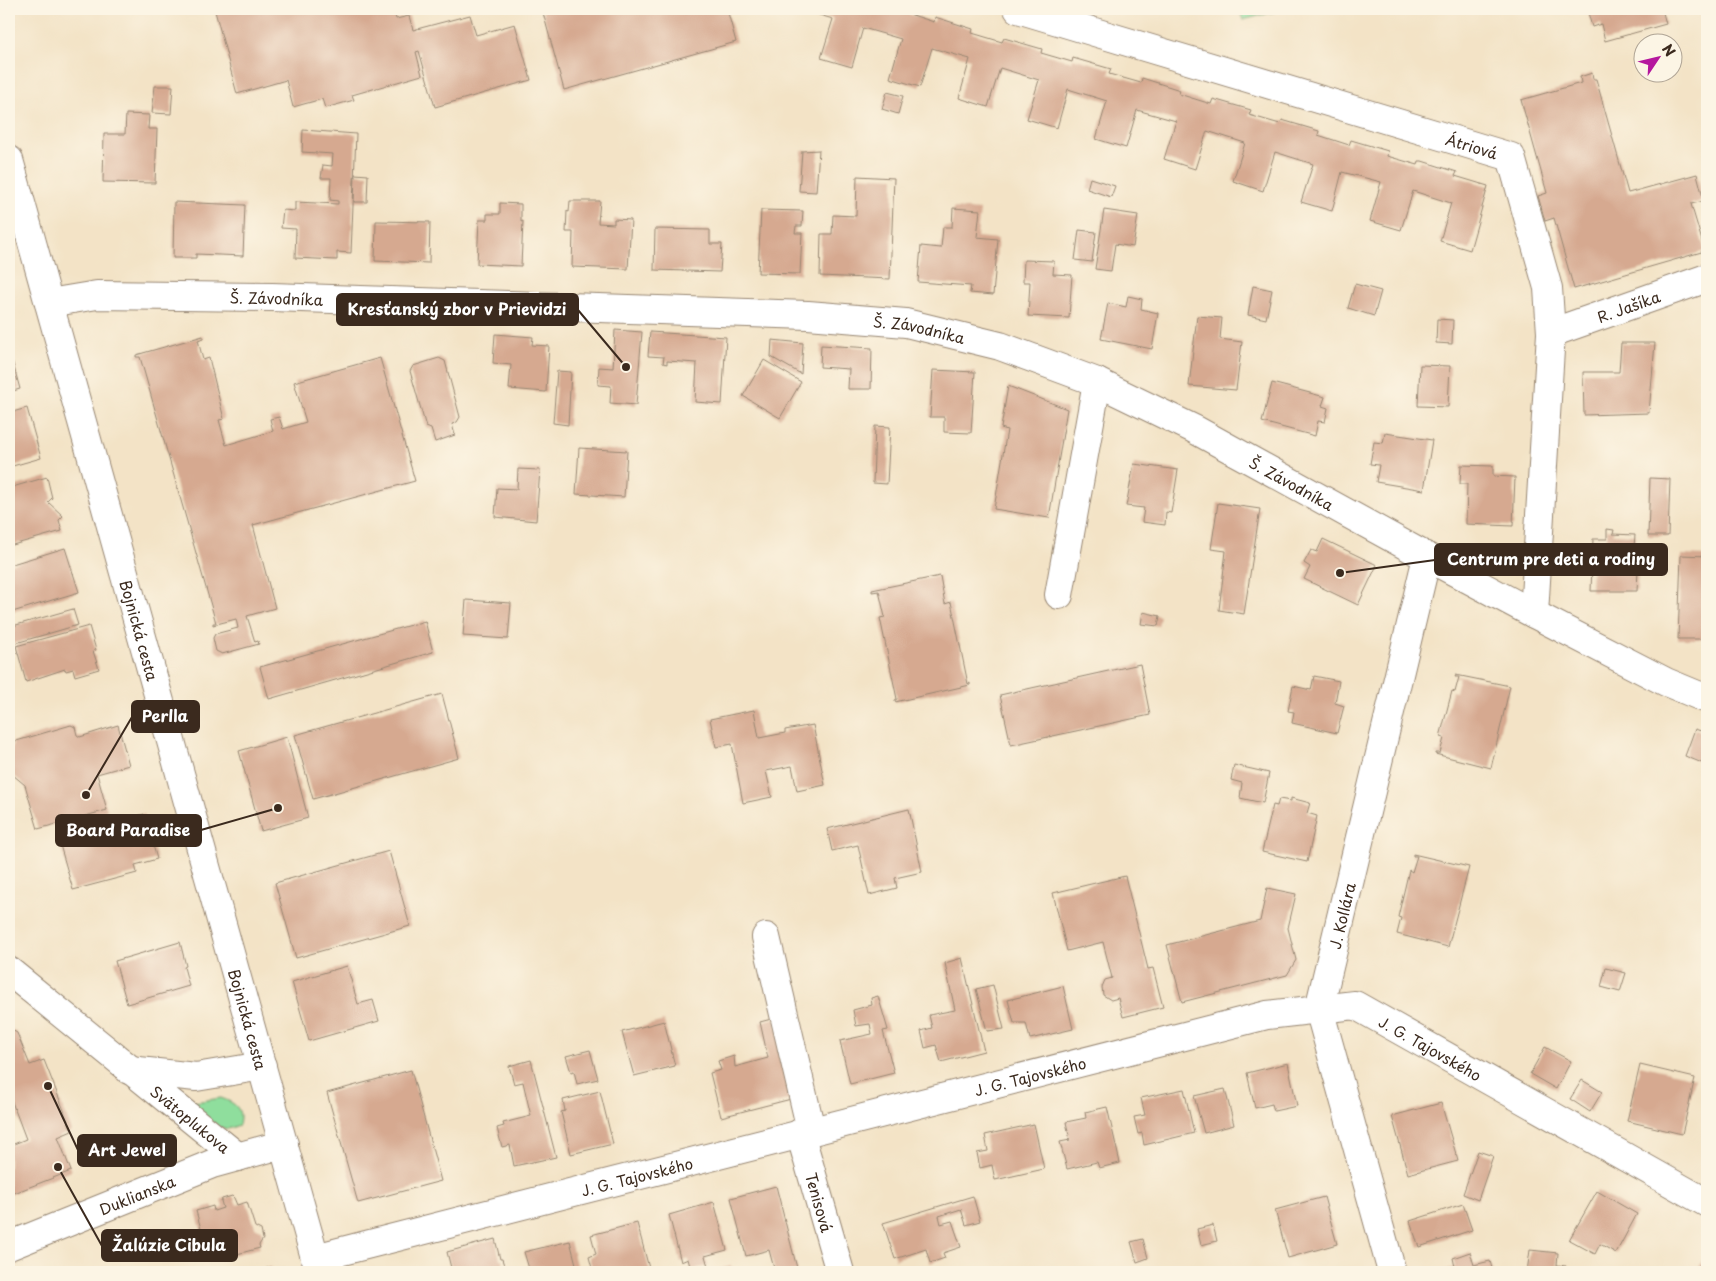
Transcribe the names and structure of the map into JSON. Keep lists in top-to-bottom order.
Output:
{
  "streets": {
    "street": [
      "Átriová",
      "Š. Závodníka",
      "R. Jašíka",
      "Bojnická cesta",
      "J. Kollára",
      "J. G. Tajovského",
      "Svätoplukova",
      "Duklianska",
      "Tenisová"
    ]
  },
  "crossings": [
    ["Átriová", "Š. Závodníka"],
    ["Átriová", "R. Jašíka"],
    ["Š. Závodníka", "Bojnická cesta"],
    ["Š. Závodníka", "J. Kollára"],
    ["Bojnická cesta", "J. G. Tajovského"],
    ["Bojnická cesta", "Svätoplukova"],
    ["J. Kollára", "J. G. Tajovského"],
    ["J. G. Tajovského", "Tenisová"],
    ["Svätoplukova", "Duklianska"]
  ],
  "places": [
    "Kresťanský zbor v Prievidzi",
    "Centrum pre deti a rodiny",
    "Perlla",
    "Board Paradise",
    "Art Jewel",
    "Žalúzie Cibula"
  ],
  "north": "top right"
}
